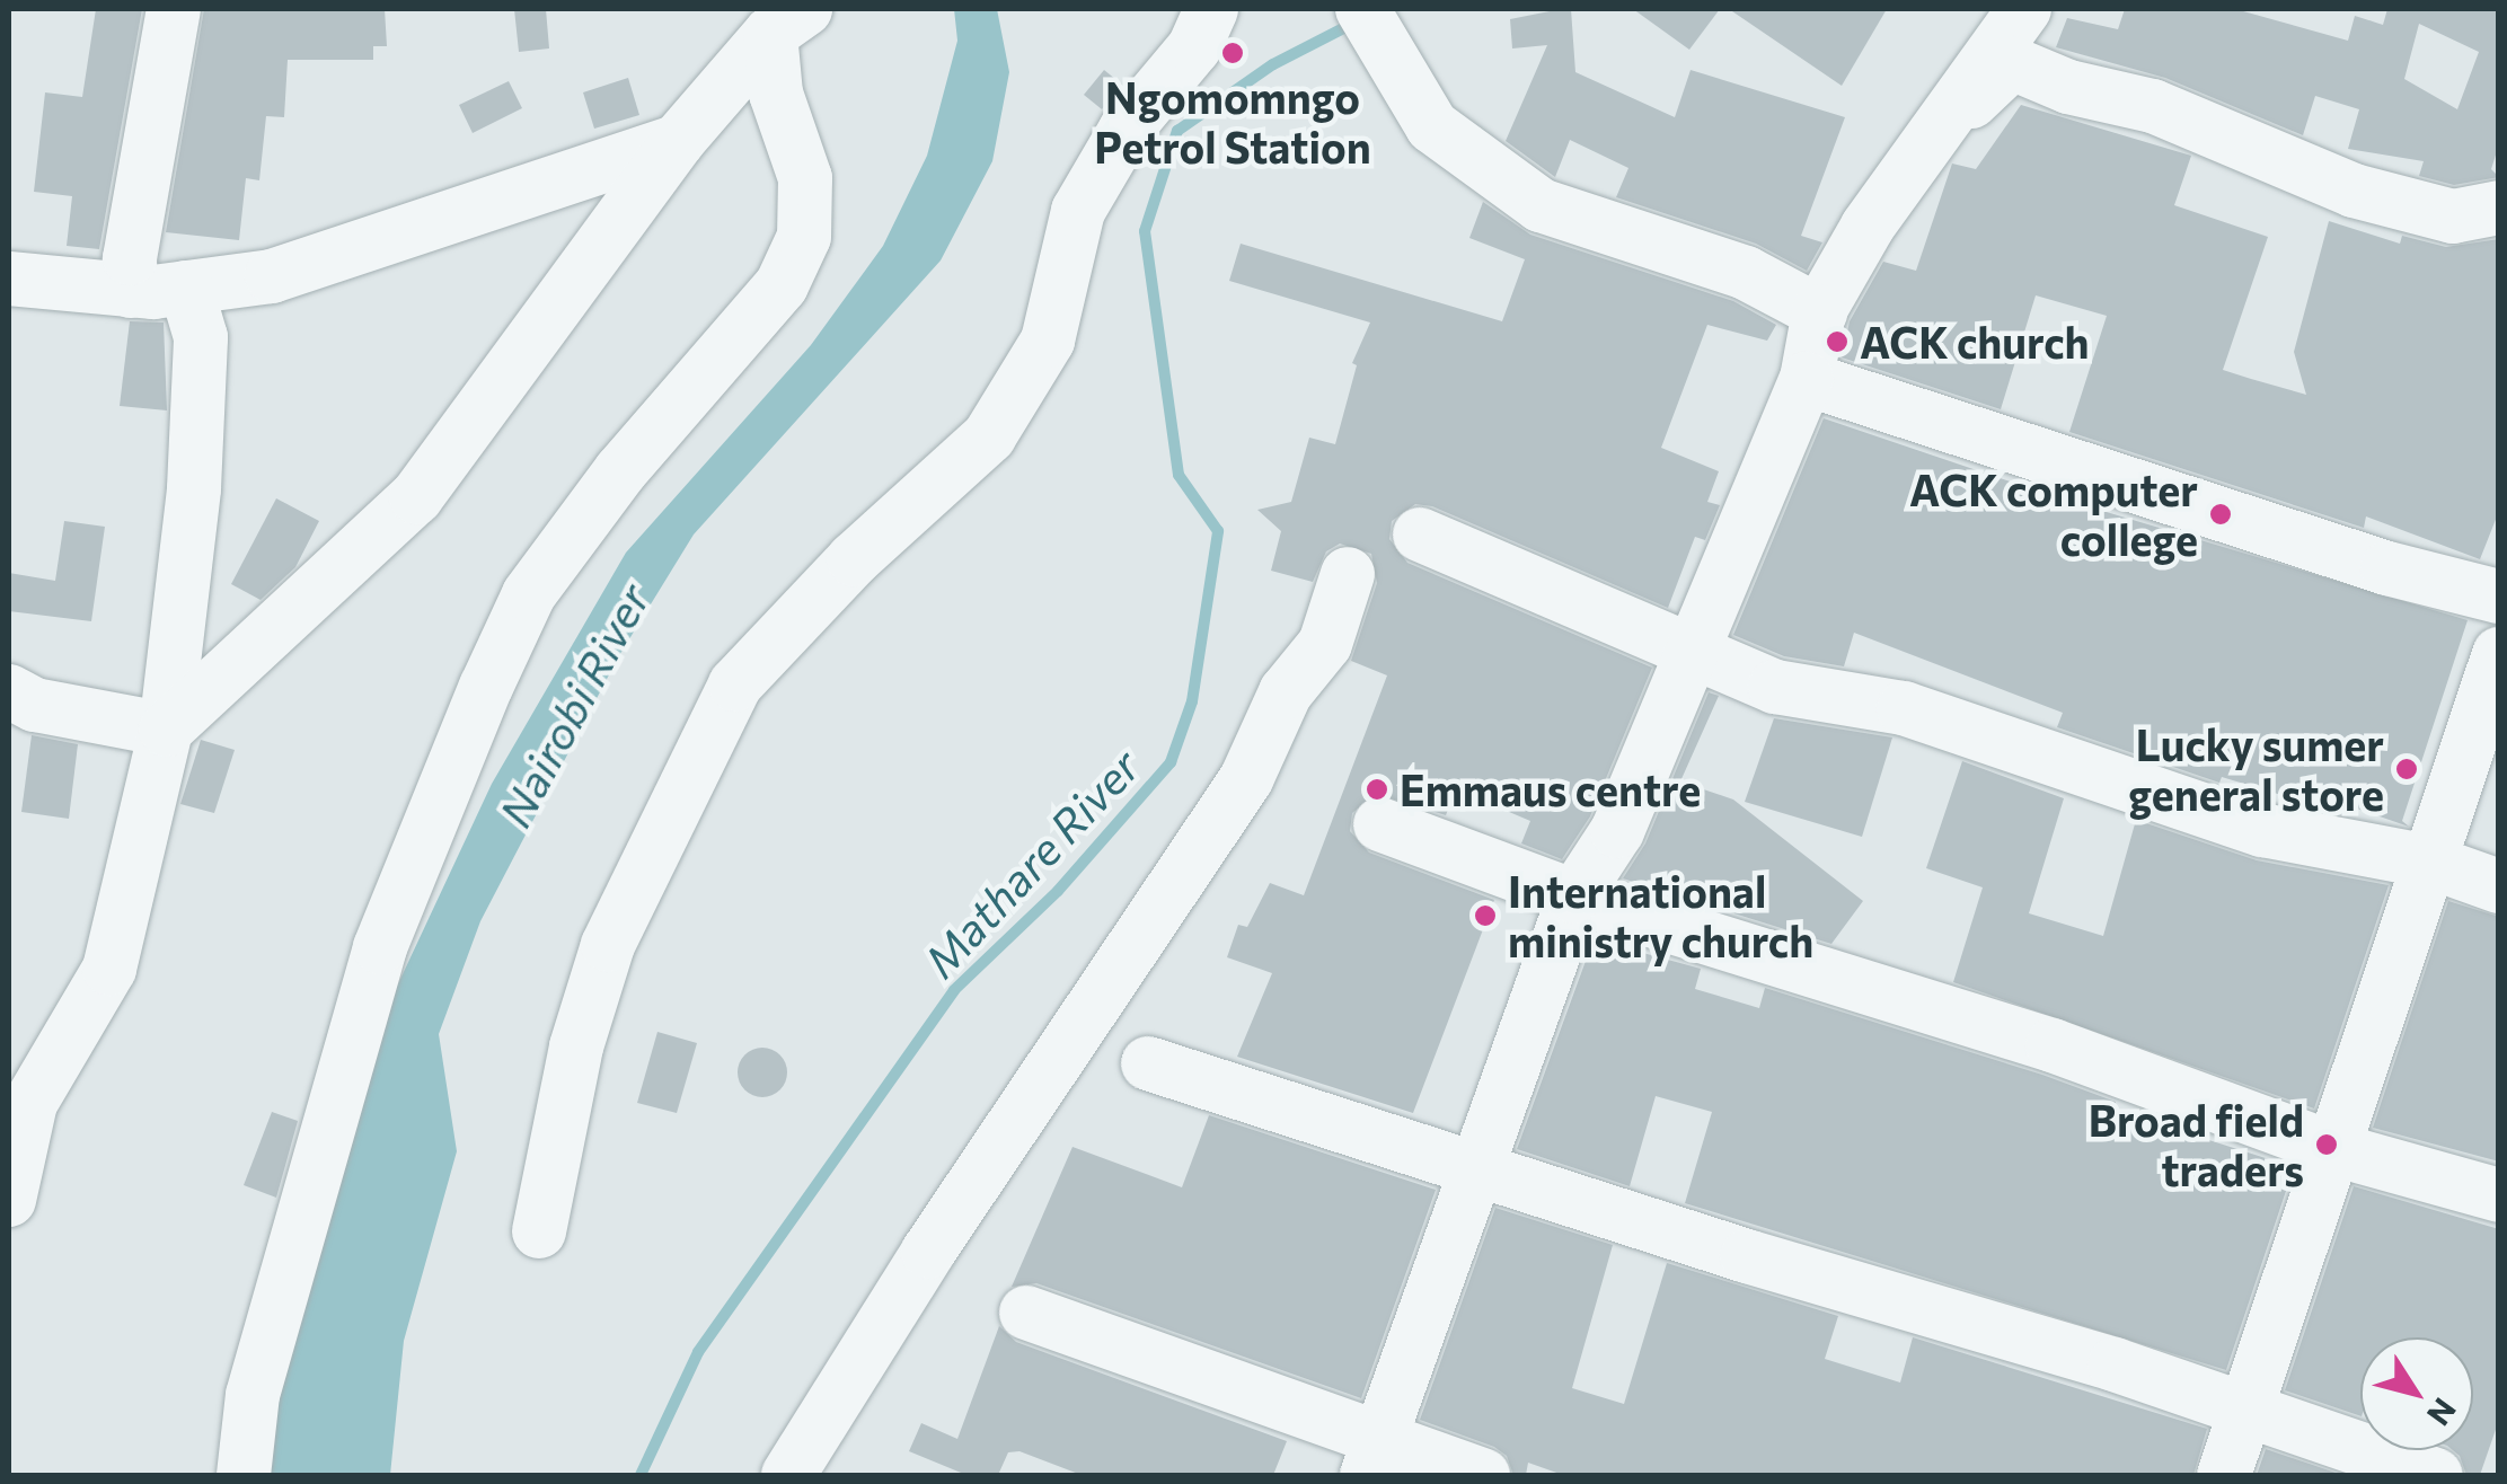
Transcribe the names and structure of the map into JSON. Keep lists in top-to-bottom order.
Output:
{
  "water": ["Nairobi River", "Mathare River"],
  "places": [
    "Ngomomngo Petrol Station",
    "ACK church",
    "ACK computer college",
    "Lucky sumer general store",
    "Emmaus centre",
    "International ministry church",
    "Broad field traders"
  ],
  "north": "bottom right"
}
